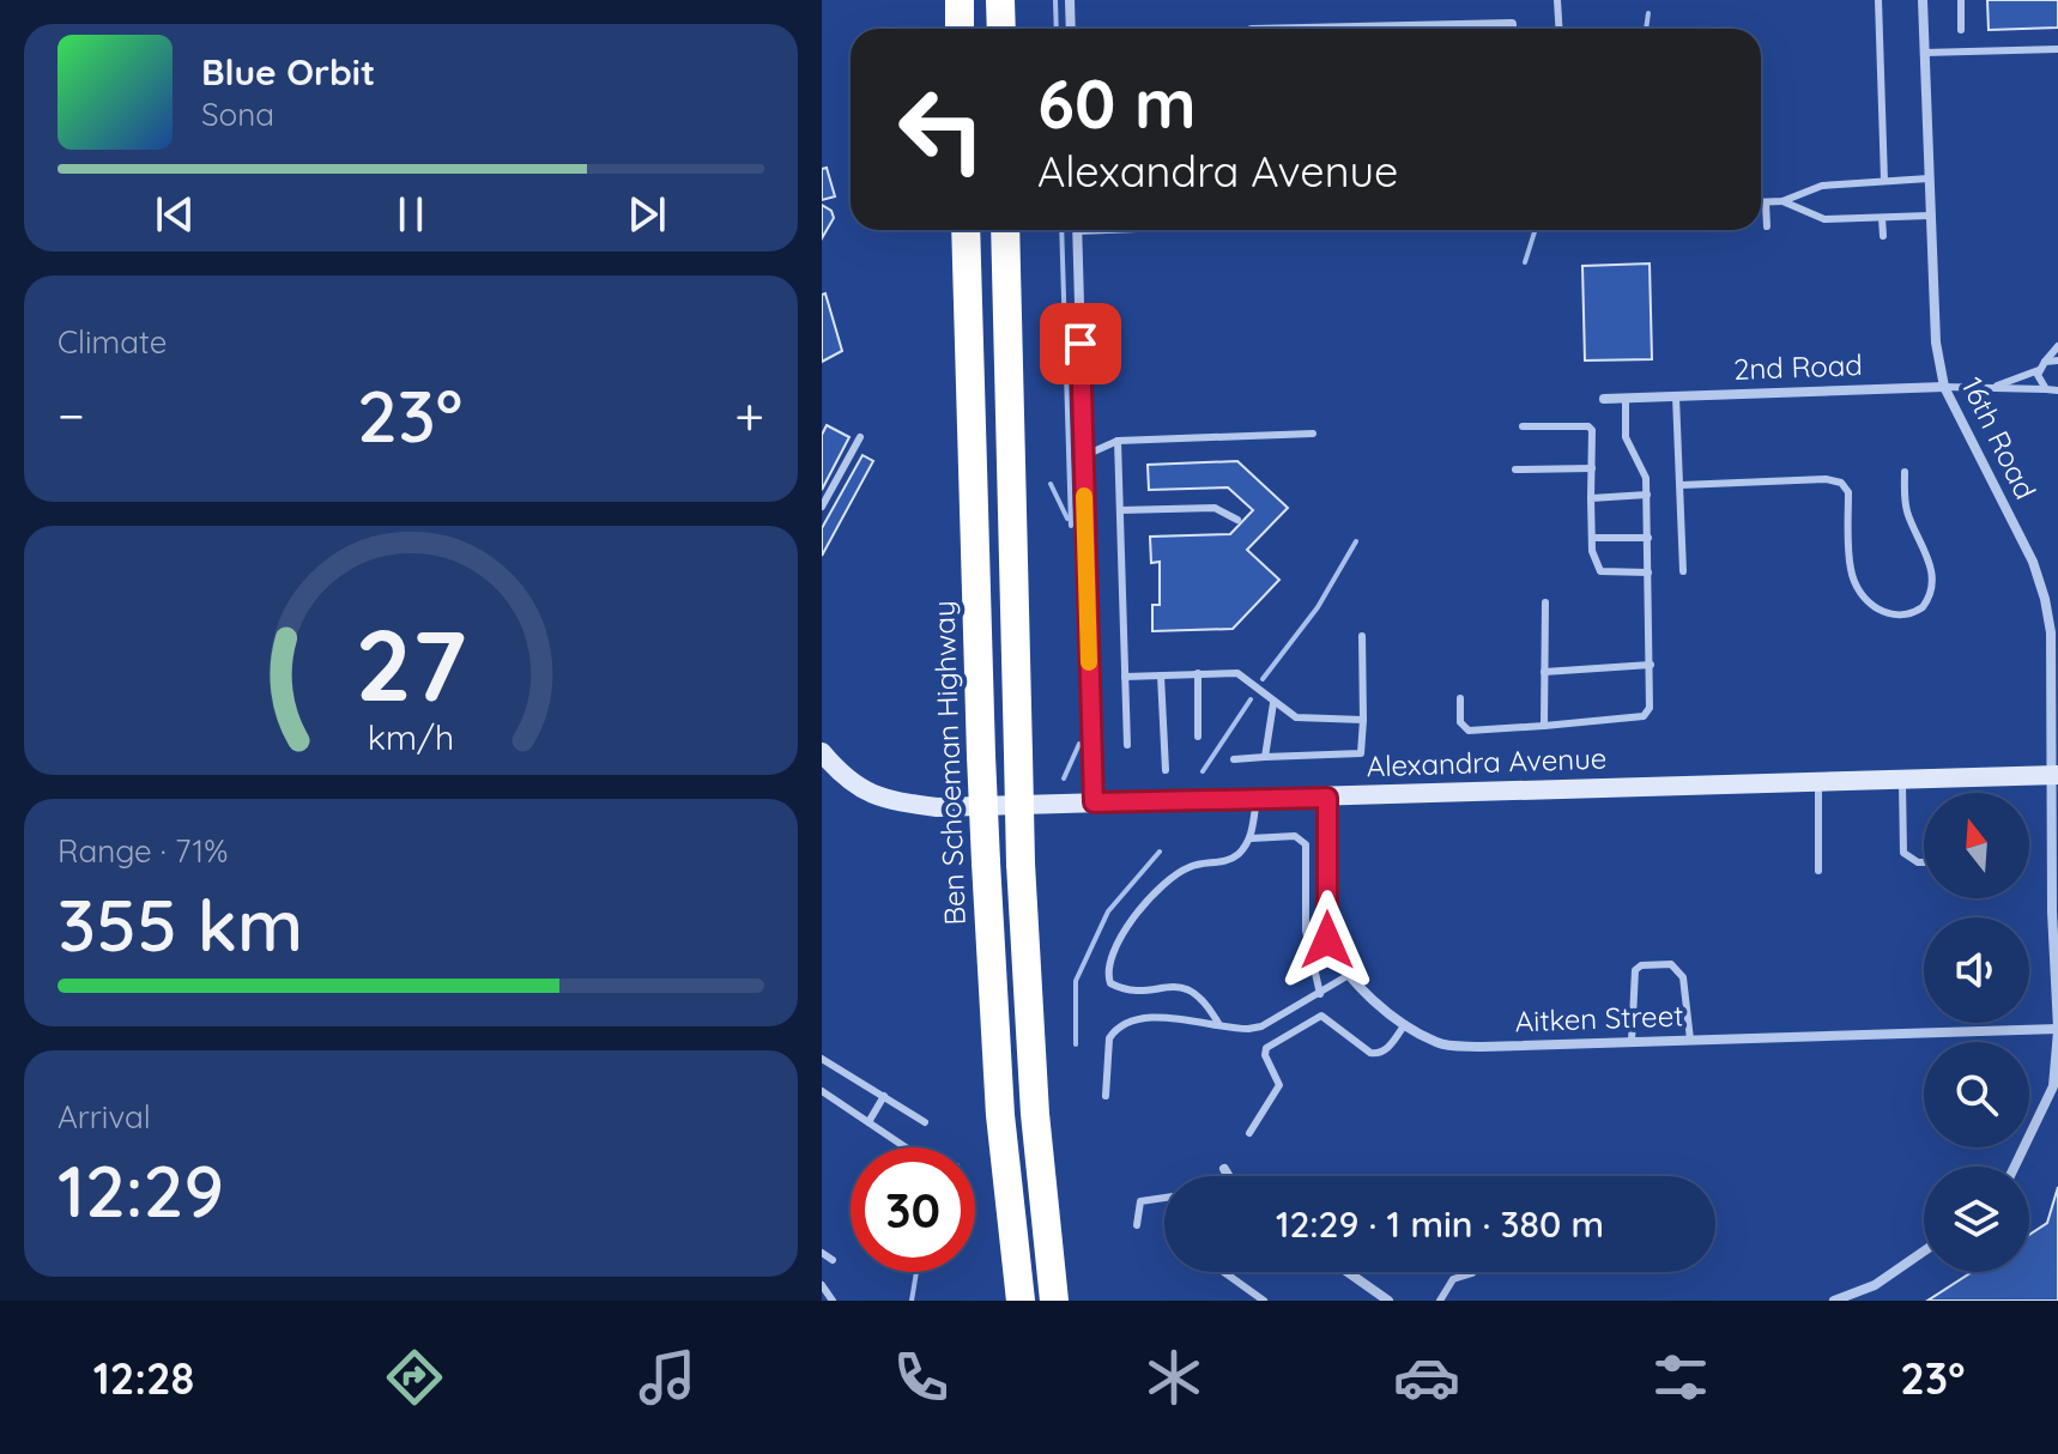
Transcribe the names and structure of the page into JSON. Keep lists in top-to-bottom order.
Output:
{
  "streets": {
    "highway": ["Ben Schoeman Highway"],
    "main road": ["Alexandra Avenue"],
    "street": ["2nd Road", "16th Road", "Aitken Street"]
  },
  "crossings": [
    ["2nd Road", "16th Road"],
    ["16th Road", "Alexandra Avenue"],
    ["16th Road", "Aitken Street"]
  ],
  "north": "top",
  "page": {
    "turn": ["60 m", "Alexandra Avenue"],
    "song": ["Blue Orbit", "Sona"],
    "tile": [
      "Climate",
      ["Range · 71%", "355 km"],
      ["Arrival", "12:29"]
    ],
    "heat": ["−", "23°", "+"],
    "limit": "30",
    "trip": "12:29 · 1 min · 380 m",
    "tabs": ["12:28", "23°"],
    "gauge": ["27", "km/h"]
  }
}
